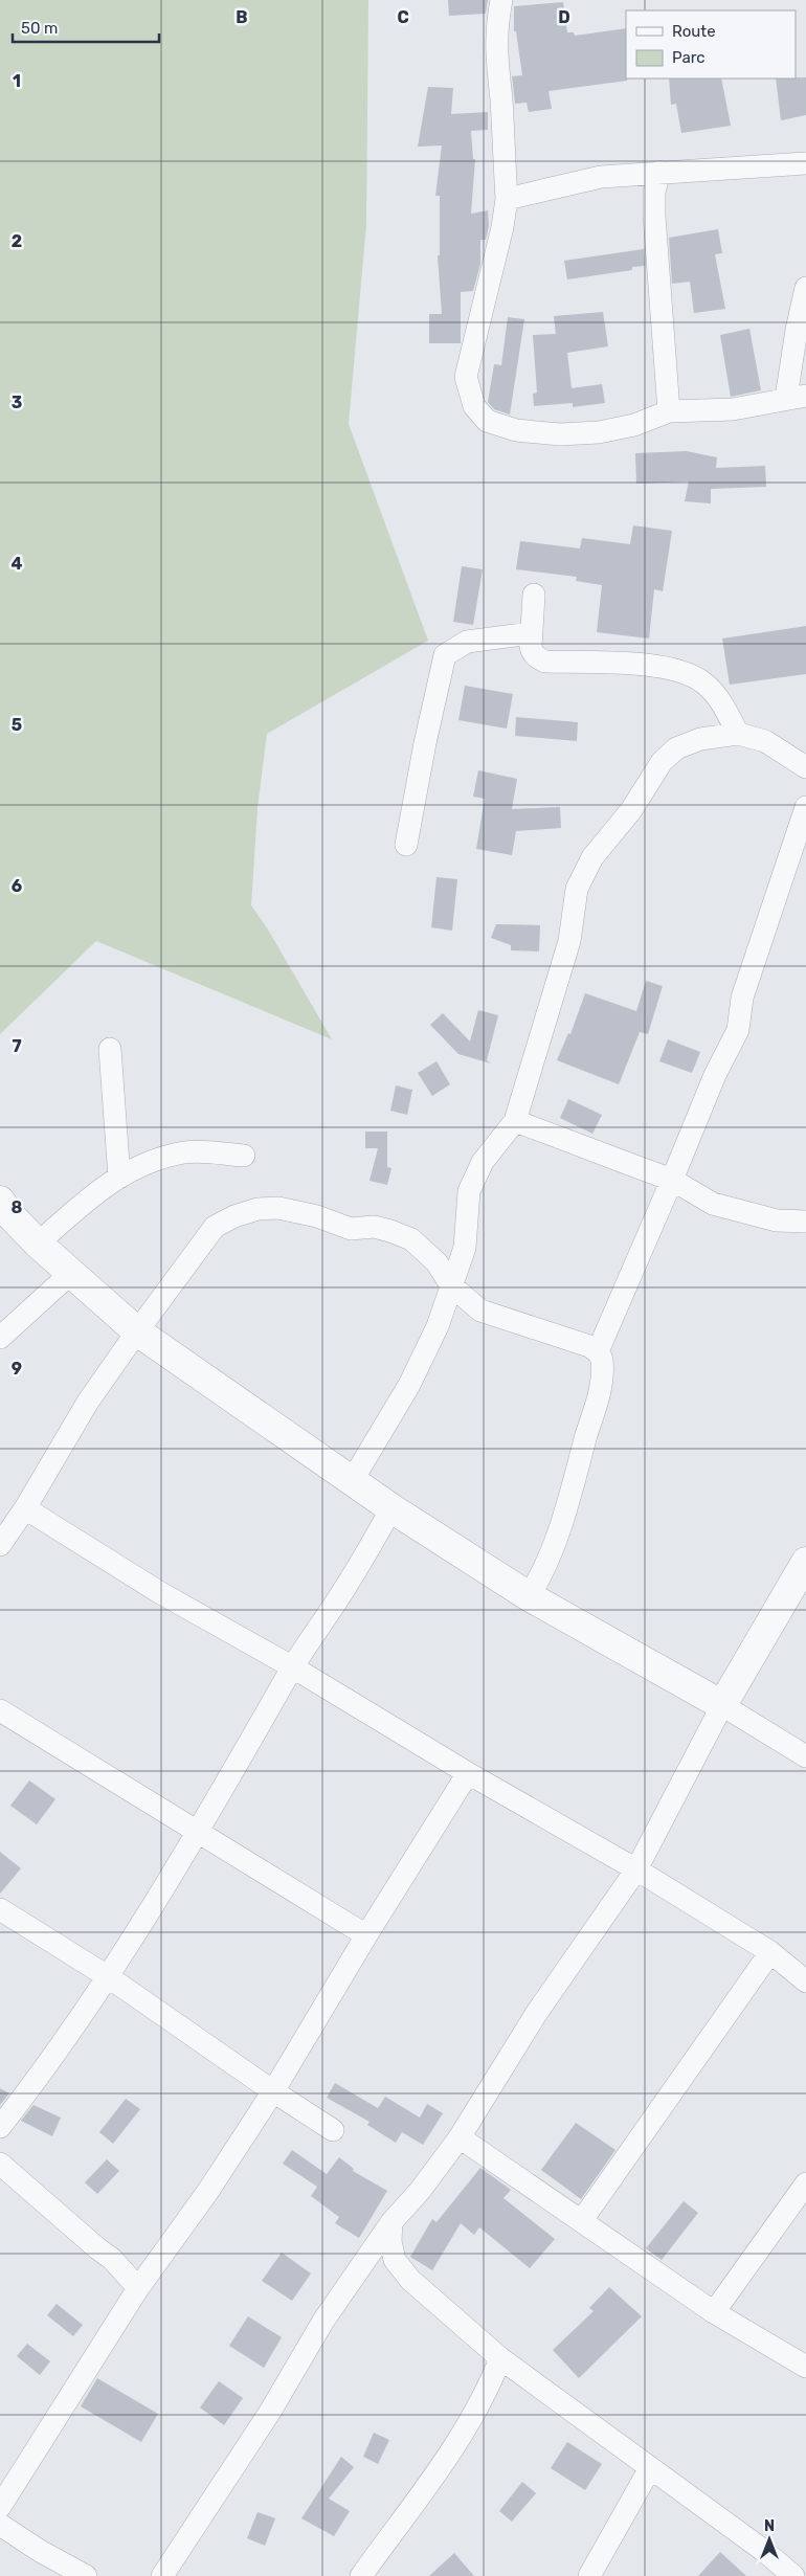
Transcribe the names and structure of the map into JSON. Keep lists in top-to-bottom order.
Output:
{
  "legend": ["Route", "Parc"],
  "scale_bar": "50 m",
  "north": "top",
  "grid": {
    "columns": ["B", "C", "D"],
    "rows": [
      "1",
      "2",
      "3",
      "4",
      "5",
      "6",
      "7",
      "8",
      "9"
    ]
  }
}
